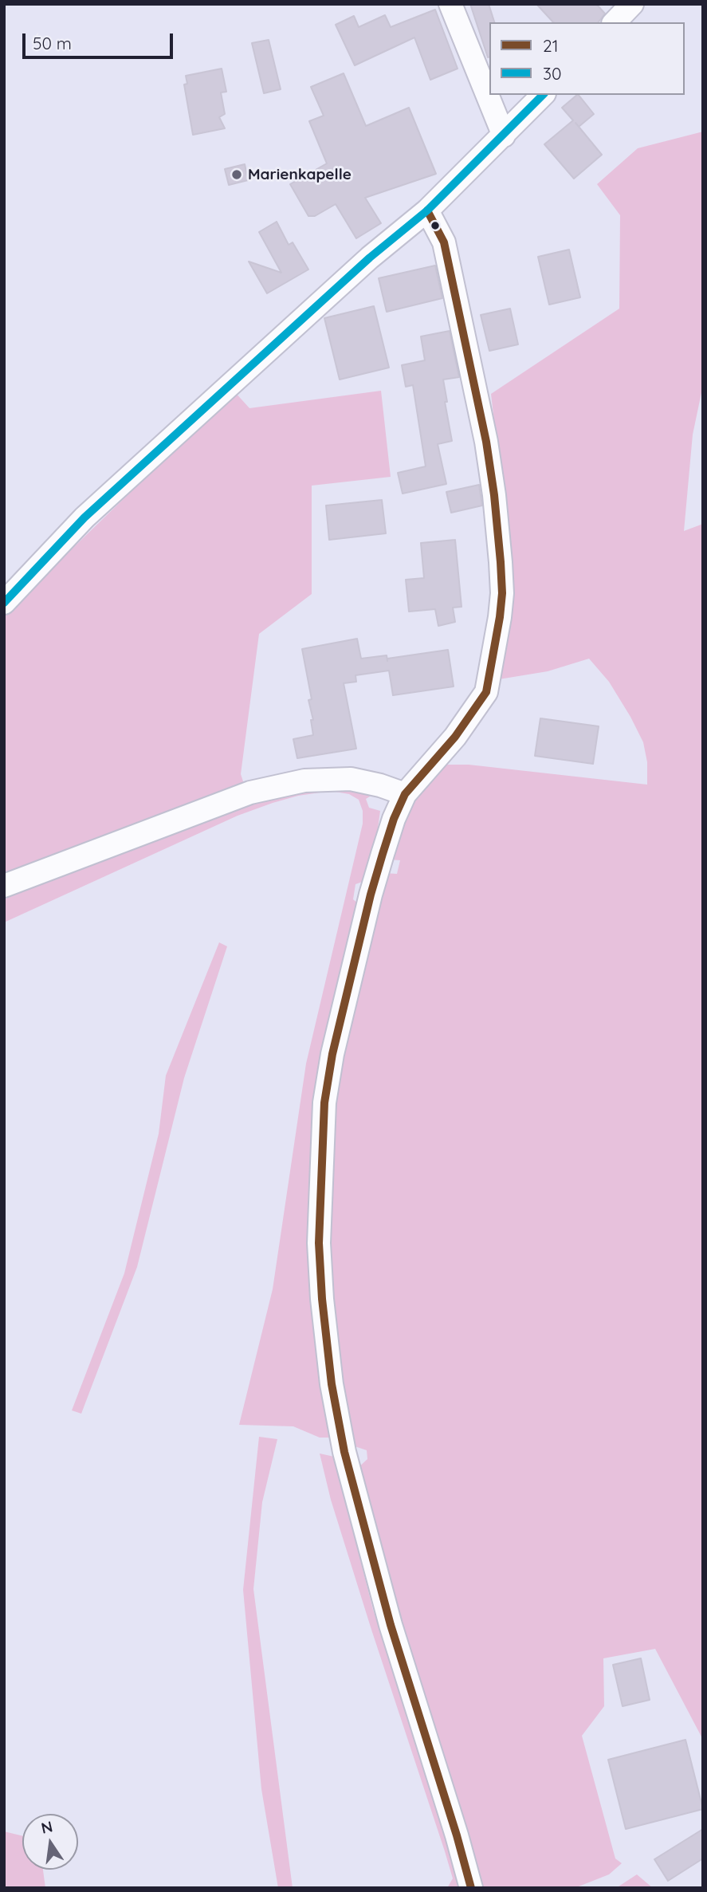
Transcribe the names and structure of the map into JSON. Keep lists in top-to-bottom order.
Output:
{
  "places": ["Marienkapelle"],
  "lines": ["transit line 30", "transit line 21"],
  "legend": ["21", "30"],
  "scale_bar": "50 m",
  "north": "top"
}
